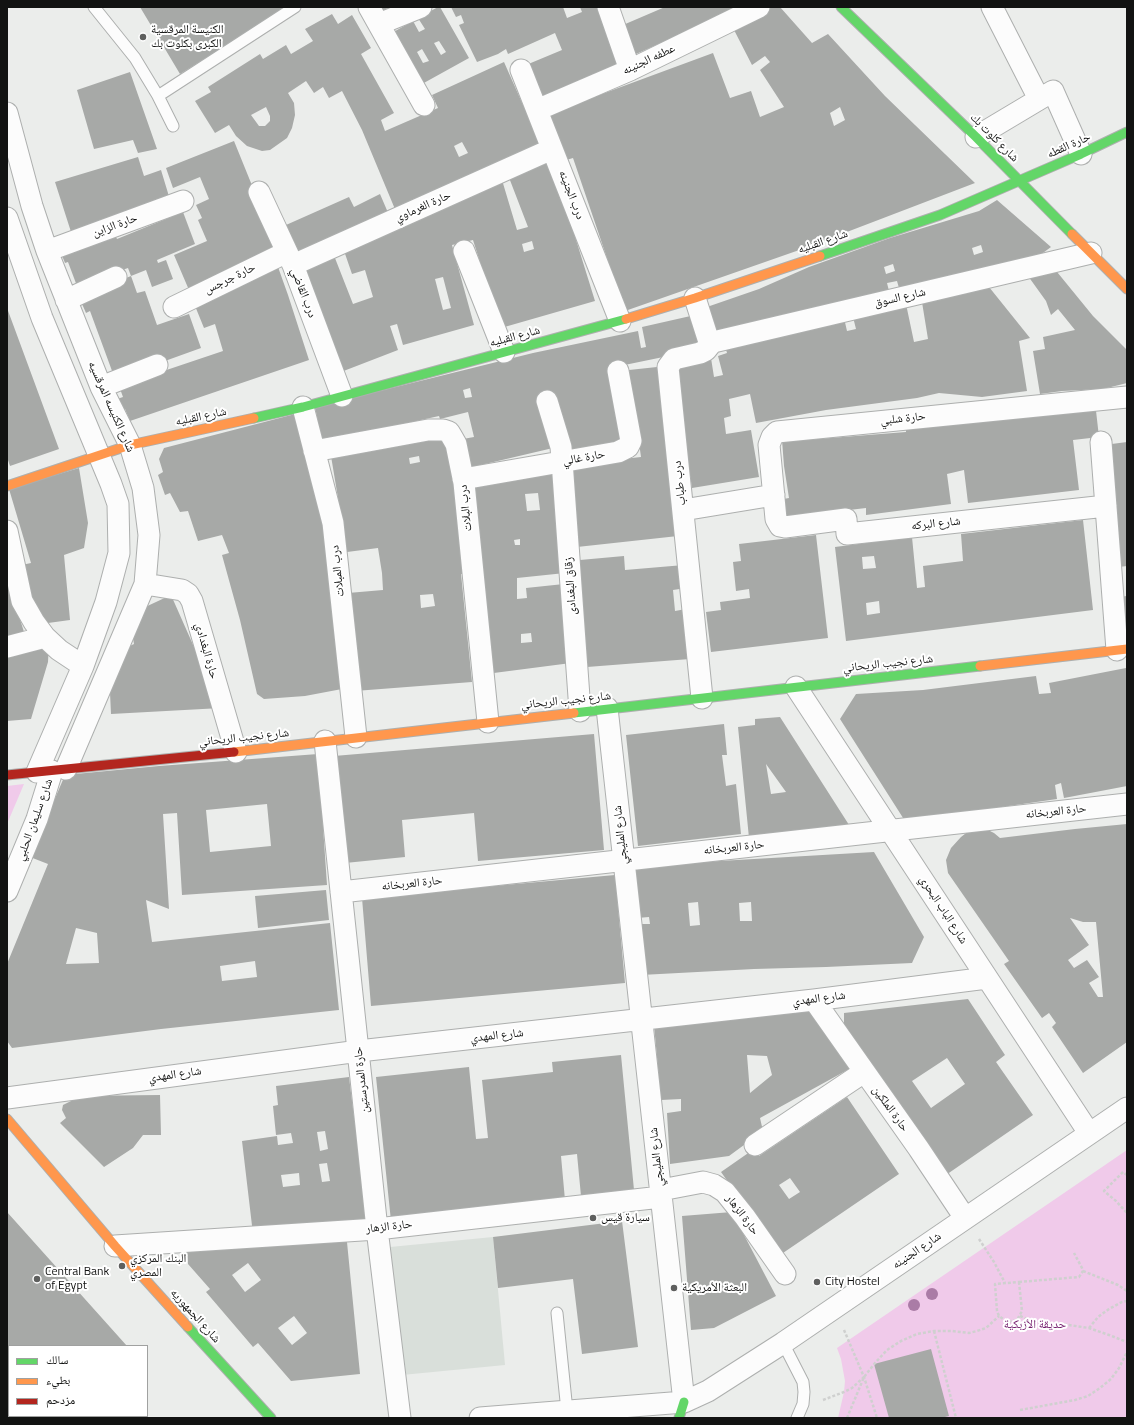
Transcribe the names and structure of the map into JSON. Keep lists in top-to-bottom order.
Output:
{
  "streets": {
    "street": [
      "عطفه الجنينه",
      "شارع كلوت بك",
      "حارة القطه",
      "درب الجنينه",
      "حارة الغرماوي",
      "حارة الزاين",
      "شارع القبليه",
      "حارة جرجس",
      "درب القاضي",
      "شارع السوق",
      "شارع الكنيسه المرقسيه",
      "حارة شلبي",
      "حارة غالي",
      "درب طباب",
      "درب البلات",
      "شارع البركه",
      "درب المبلات",
      "زقاق البغدادى",
      "حارة البغدادي",
      "شارع نجيب الريحاني",
      "حارة العربخانه",
      "شارع سليمان الحلبي",
      "شارع المليجي",
      "شارع الباب البحري",
      "شارع المهدي",
      "حارة المدرستين",
      "حارة الملكين",
      "حارة الزهار",
      "شارع الجنينه",
      "شارع الجمهوريه"
    ]
  },
  "crossings": [
    ["عطفه الجنينه", "درب الجنينه"],
    ["شارع كلوت بك", "حارة القطه"],
    ["شارع كلوت بك", "شارع القبليه"],
    ["شارع كلوت بك", "شارع السوق"],
    ["حارة القطه", "شارع القبليه"],
    ["درب الجنينه", "حارة الغرماوي"],
    ["درب الجنينه", "شارع القبليه"],
    ["حارة الغرماوي", "حارة جرجس"],
    ["حارة الغرماوي", "درب القاضي"],
    ["حارة الزاين", "شارع الكنيسه المرقسيه"],
    ["شارع القبليه", "درب القاضي"],
    ["شارع القبليه", "شارع الكنيسه المرقسيه"],
    ["شارع القبليه", "درب المبلات"],
    ["حارة جرجس", "درب القاضي"],
    ["شارع السوق", "درب طباب"],
    ["شارع الكنيسه المرقسيه", "حارة البغدادي"],
    ["شارع الكنيسه المرقسيه", "شارع نجيب الريحاني"],
    ["شارع الكنيسه المرقسيه", "شارع سليمان الحلبي"],
    ["حارة شلبي", "شارع البركه"],
    ["حارة غالي", "درب البلات"],
    ["حارة غالي", "زقاق البغدادى"],
    ["درب طباب", "شارع نجيب الريحاني"],
    ["درب البلات", "درب المبلات"],
    ["درب البلات", "شارع نجيب الريحاني"],
    ["درب المبلات", "شارع نجيب الريحاني"],
    ["زقاق البغدادى", "شارع نجيب الريحاني"],
    ["حارة البغدادي", "شارع نجيب الريحاني"],
    ["شارع نجيب الريحاني", "شارع سليمان الحلبي"],
    ["شارع نجيب الريحاني", "شارع المليجي"],
    ["شارع نجيب الريحاني", "شارع الباب البحري"],
    ["شارع نجيب الريحاني", "حارة المدرستين"],
    ["حارة العربخانه", "شارع المليجي"],
    ["حارة العربخانه", "شارع الباب البحري"],
    ["حارة العربخانه", "حارة المدرستين"],
    ["شارع المليجي", "شارع المهدي"],
    ["شارع المليجي", "حارة الزهار"],
    ["شارع المليجي", "شارع الجنينه"],
    ["شارع الباب البحري", "شارع المهدي"],
    ["شارع الباب البحري", "شارع الجنينه"],
    ["شارع المهدي", "حارة المدرستين"],
    ["شارع المهدي", "حارة الملكين"],
    ["حارة المدرستين", "حارة الزهار"],
    ["حارة الملكين", "شارع الجنينه"],
    ["حارة الزهار", "شارع الجمهوريه"]
  ],
  "parks": ["حديقة الأزبكية"],
  "places": [
    "الكنيسة المرقسية الكبرى بكلوت بك",
    "سيارة قيس",
    "البنك المركزي المصري",
    "Central Bank of Egypt",
    "City Hostel",
    "البعثة الأمريكية"
  ],
  "legend": ["سالك", "بطيء", "مزدحم"]
}
